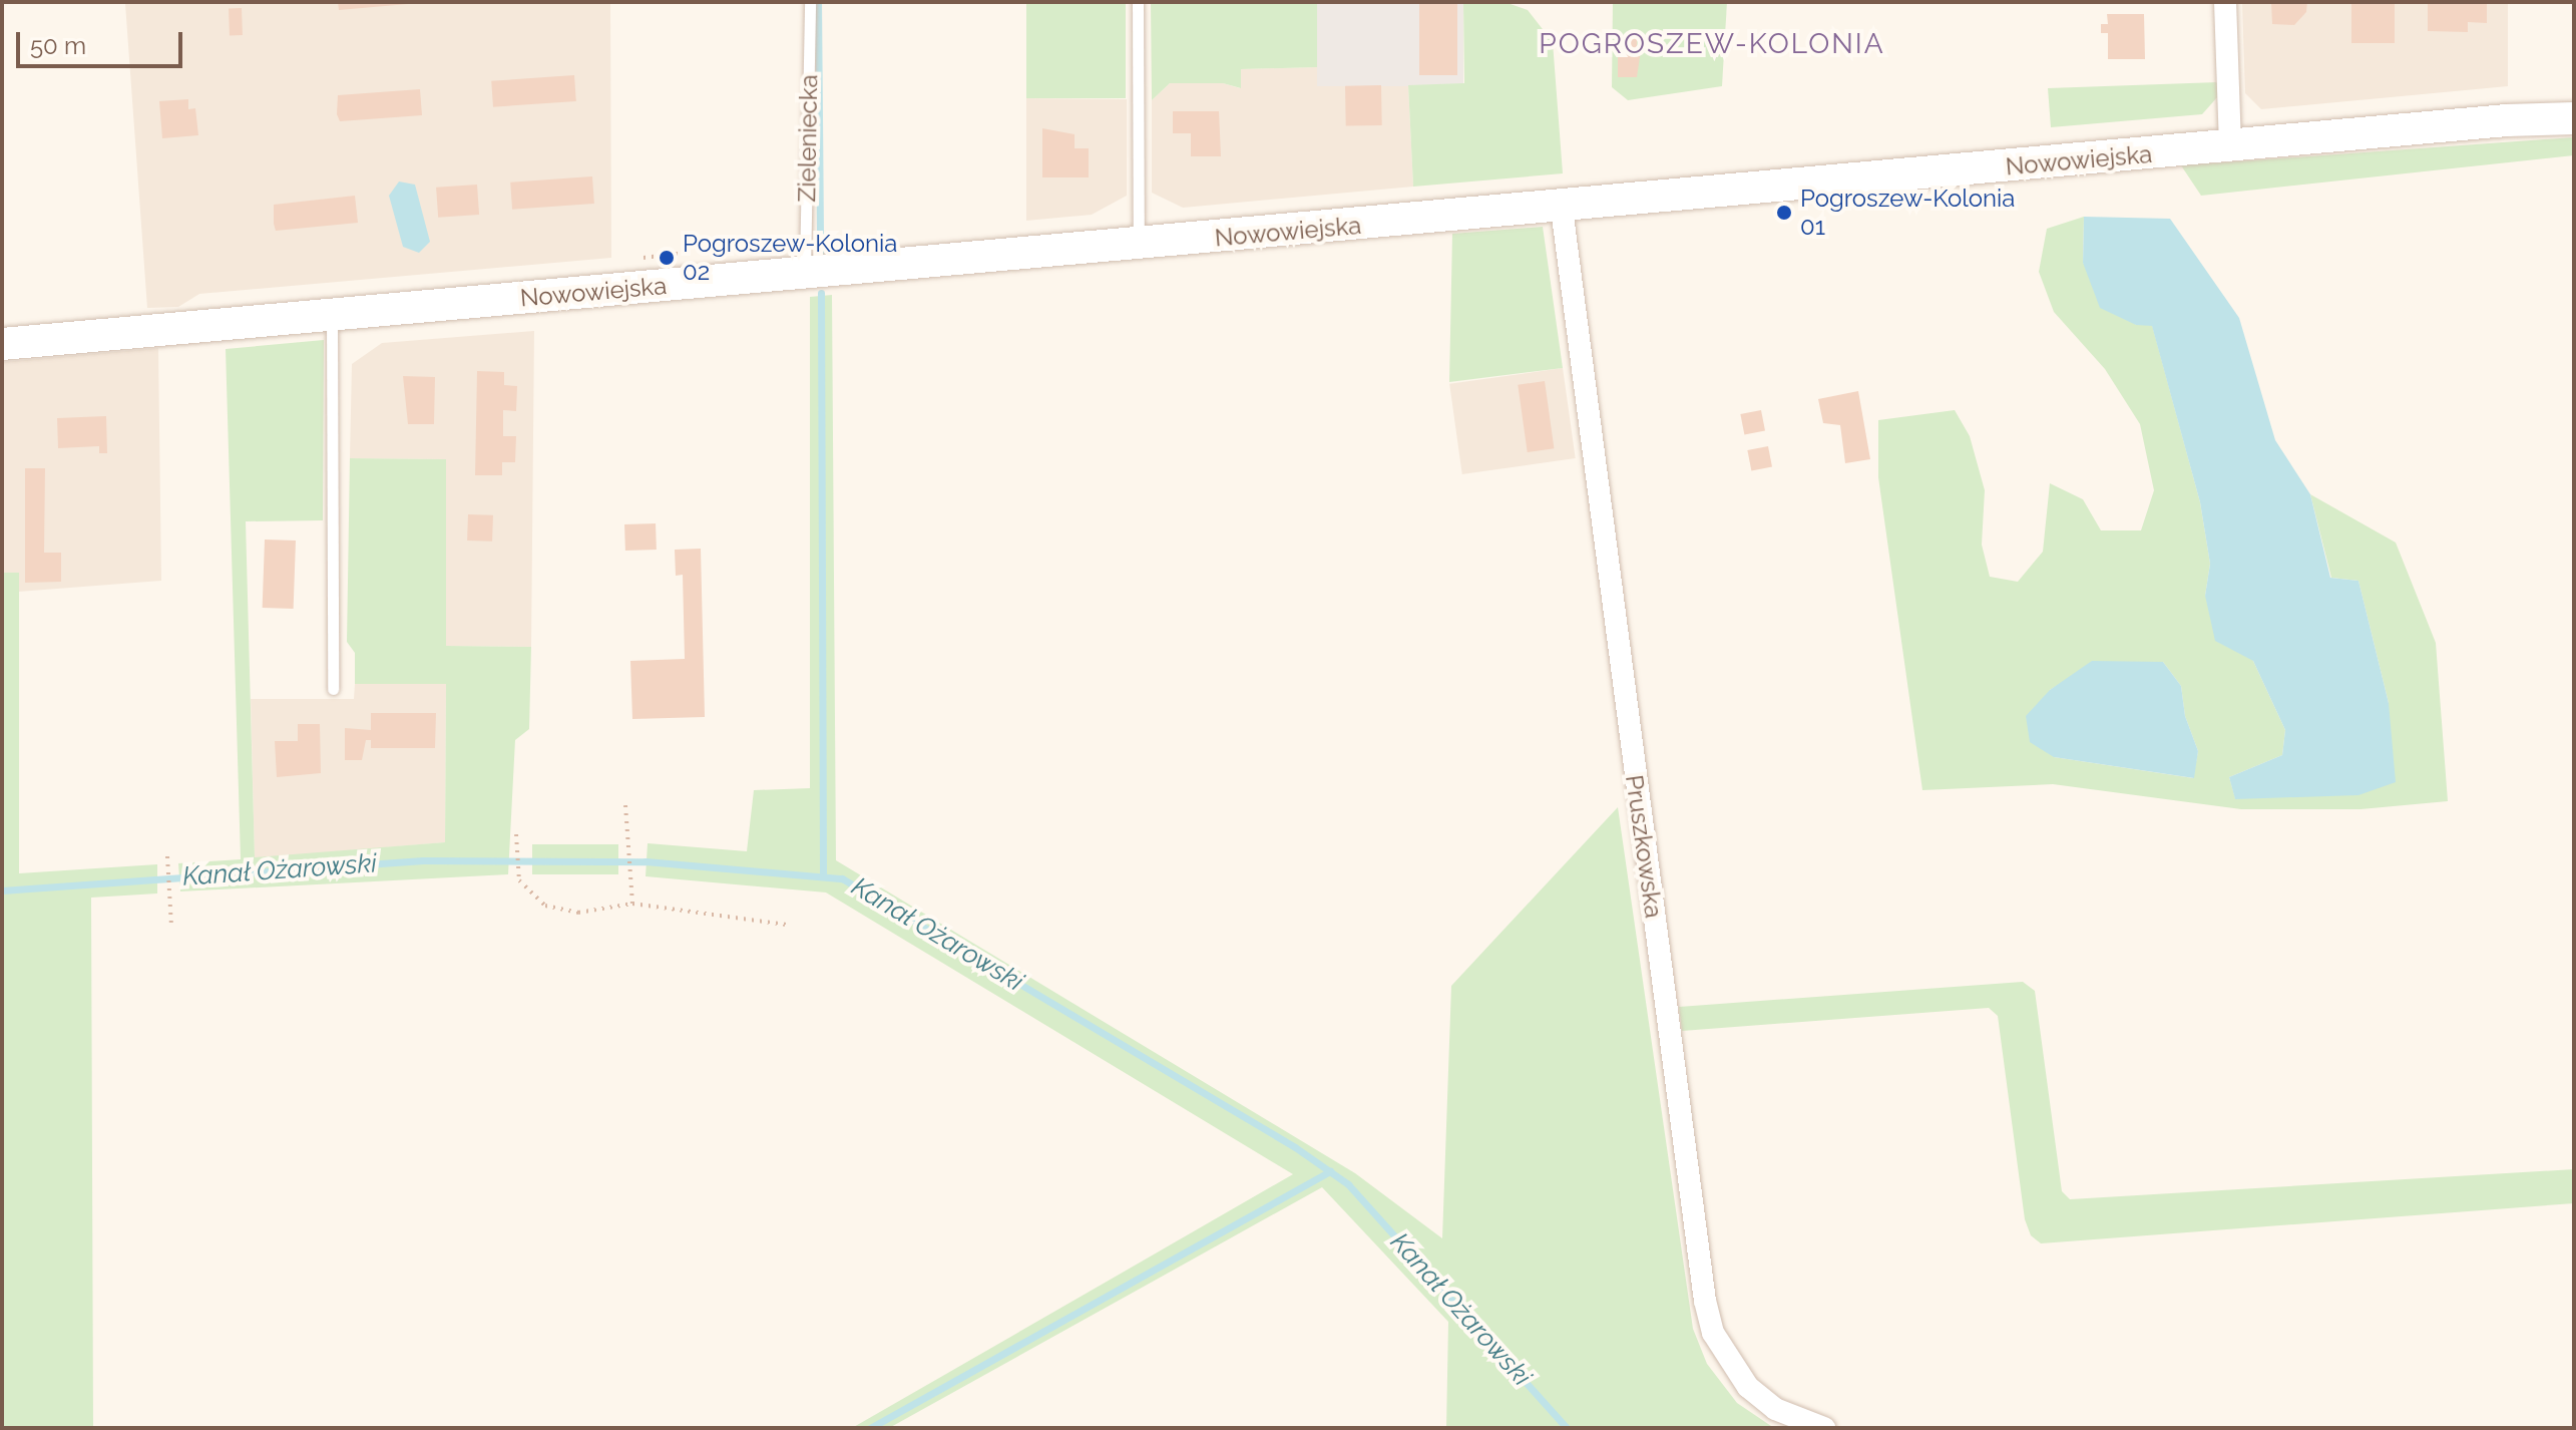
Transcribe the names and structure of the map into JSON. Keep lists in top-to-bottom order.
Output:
{
  "streets": {
    "street": ["Nowowiejska", "Pruszkowska"],
    "lane": ["Zieleniecka"]
  },
  "crossings": [
    ["Zieleniecka", "Nowowiejska"],
    ["Nowowiejska", "Pruszkowska"]
  ],
  "districts": ["POGROSZEW-KOLONIA"],
  "water": ["Kanał Ożarowski"],
  "places": ["Pogroszew-Kolonia 01", "Pogroszew-Kolonia 02"],
  "scale_bar": "50 m"
}
